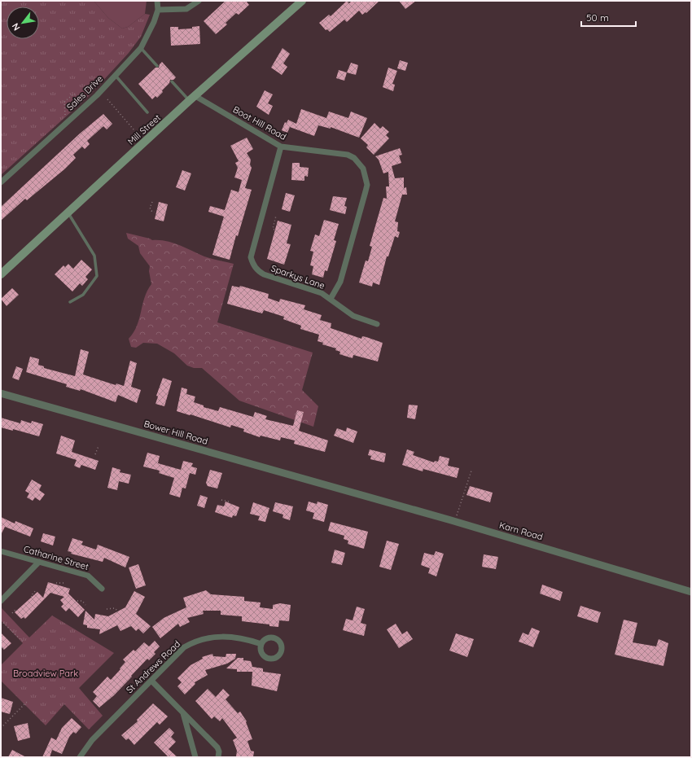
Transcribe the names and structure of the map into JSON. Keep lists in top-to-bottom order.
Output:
{
  "streets": {
    "main road": ["Mill Street"],
    "street": [
      "Sales Drive",
      "Boot Hill Road",
      "Sparkys Lane",
      "Bower Hill Road",
      "Karn Road",
      "Catharine Street",
      "St Andrews Road"
    ]
  },
  "crossings": [
    ["Boot Hill Road", "Mill Street"],
    ["Boot Hill Road", "Sparkys Lane"],
    ["Bower Hill Road", "Karn Road"]
  ],
  "parks": ["Broadview Park"],
  "scale_bar": "50 m",
  "north": "bottom left"
}
